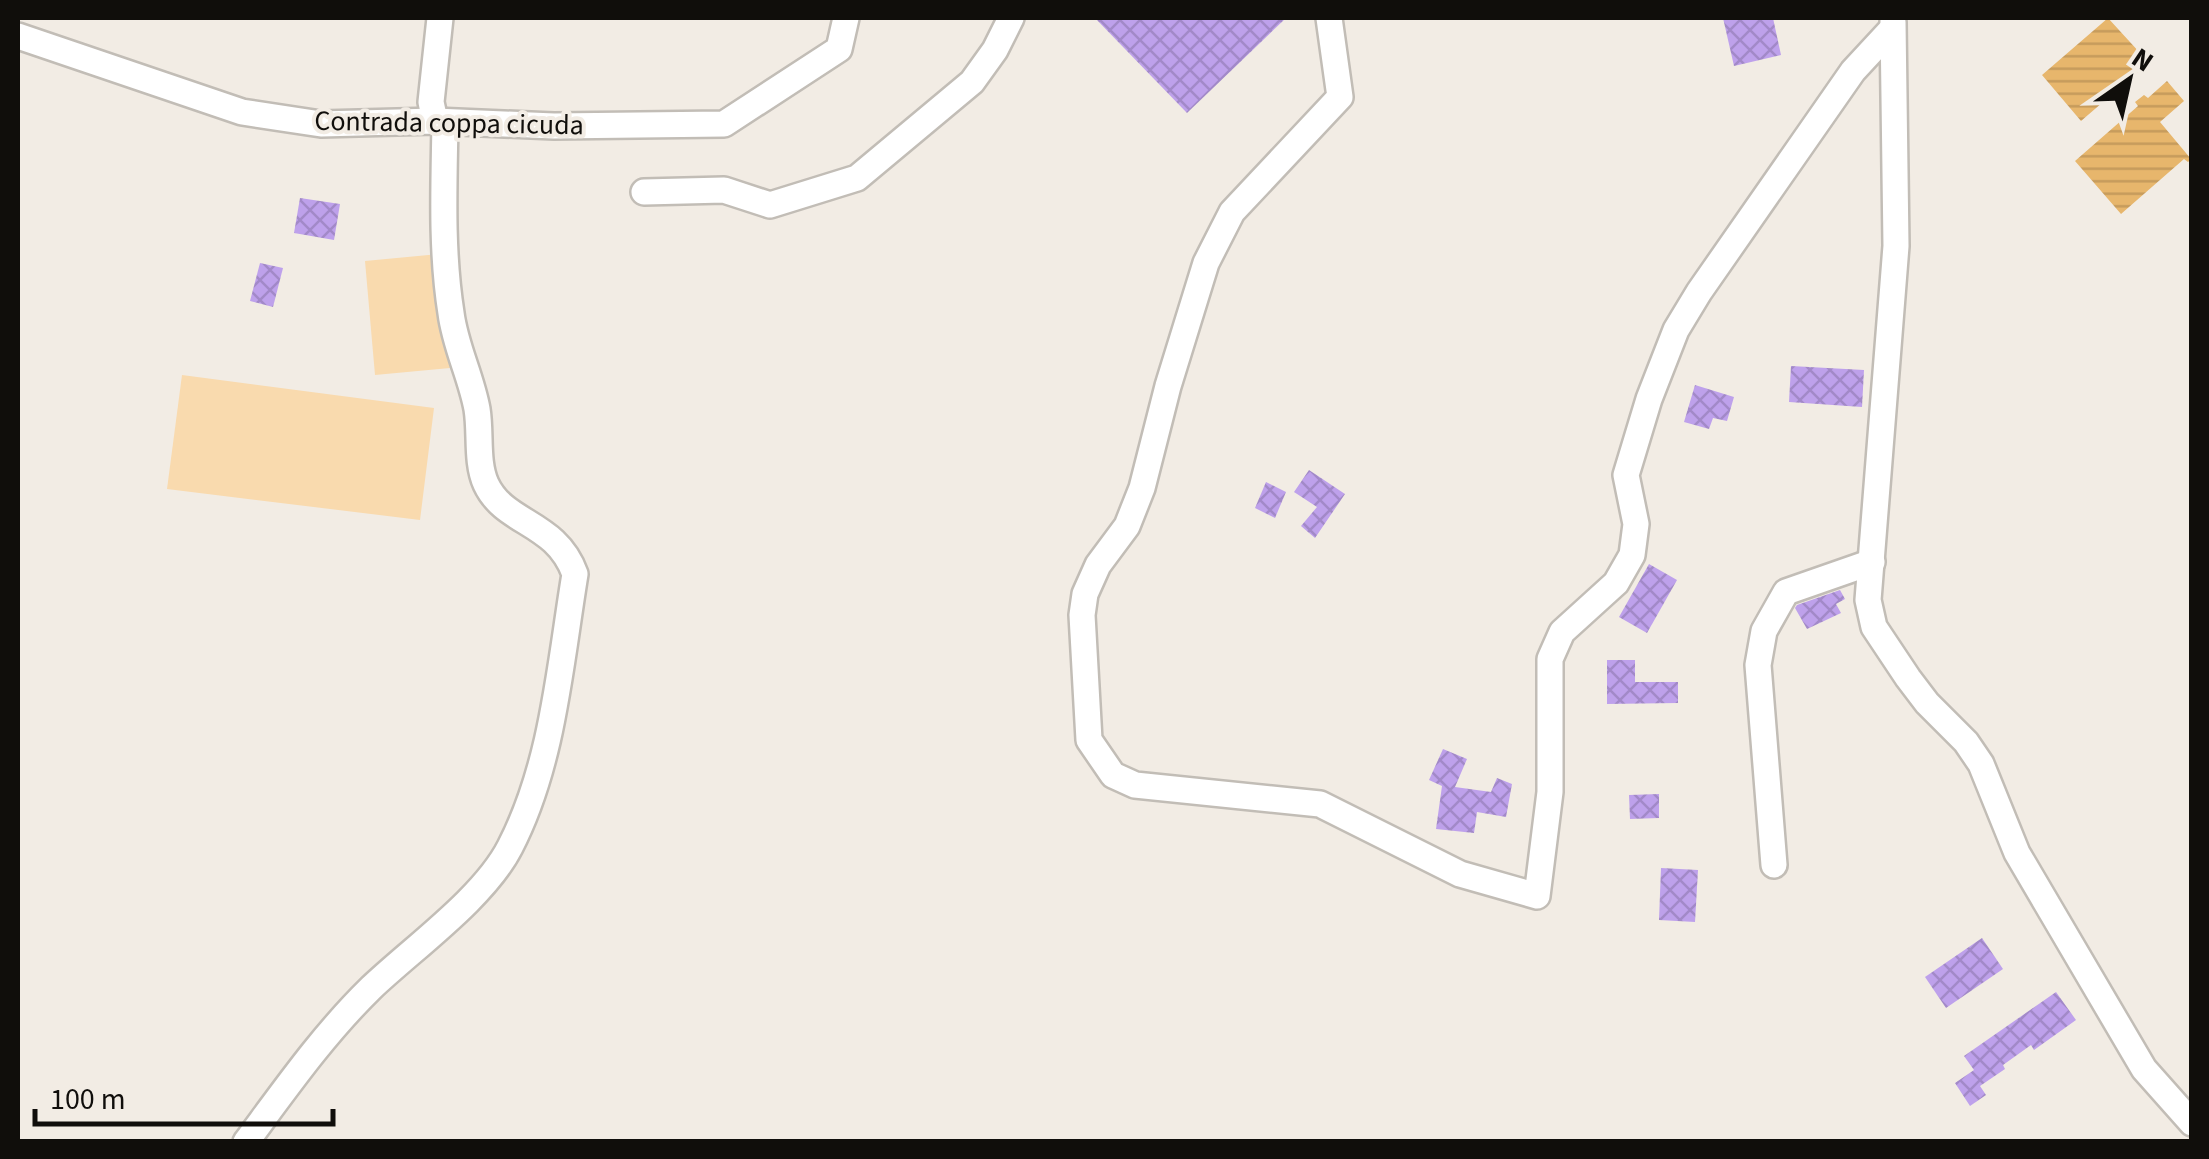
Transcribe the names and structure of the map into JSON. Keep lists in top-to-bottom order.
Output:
{
  "streets": {
    "street": ["Contrada coppa cicuda"]
  },
  "scale_bar": "100 m",
  "north": "top right"
}
